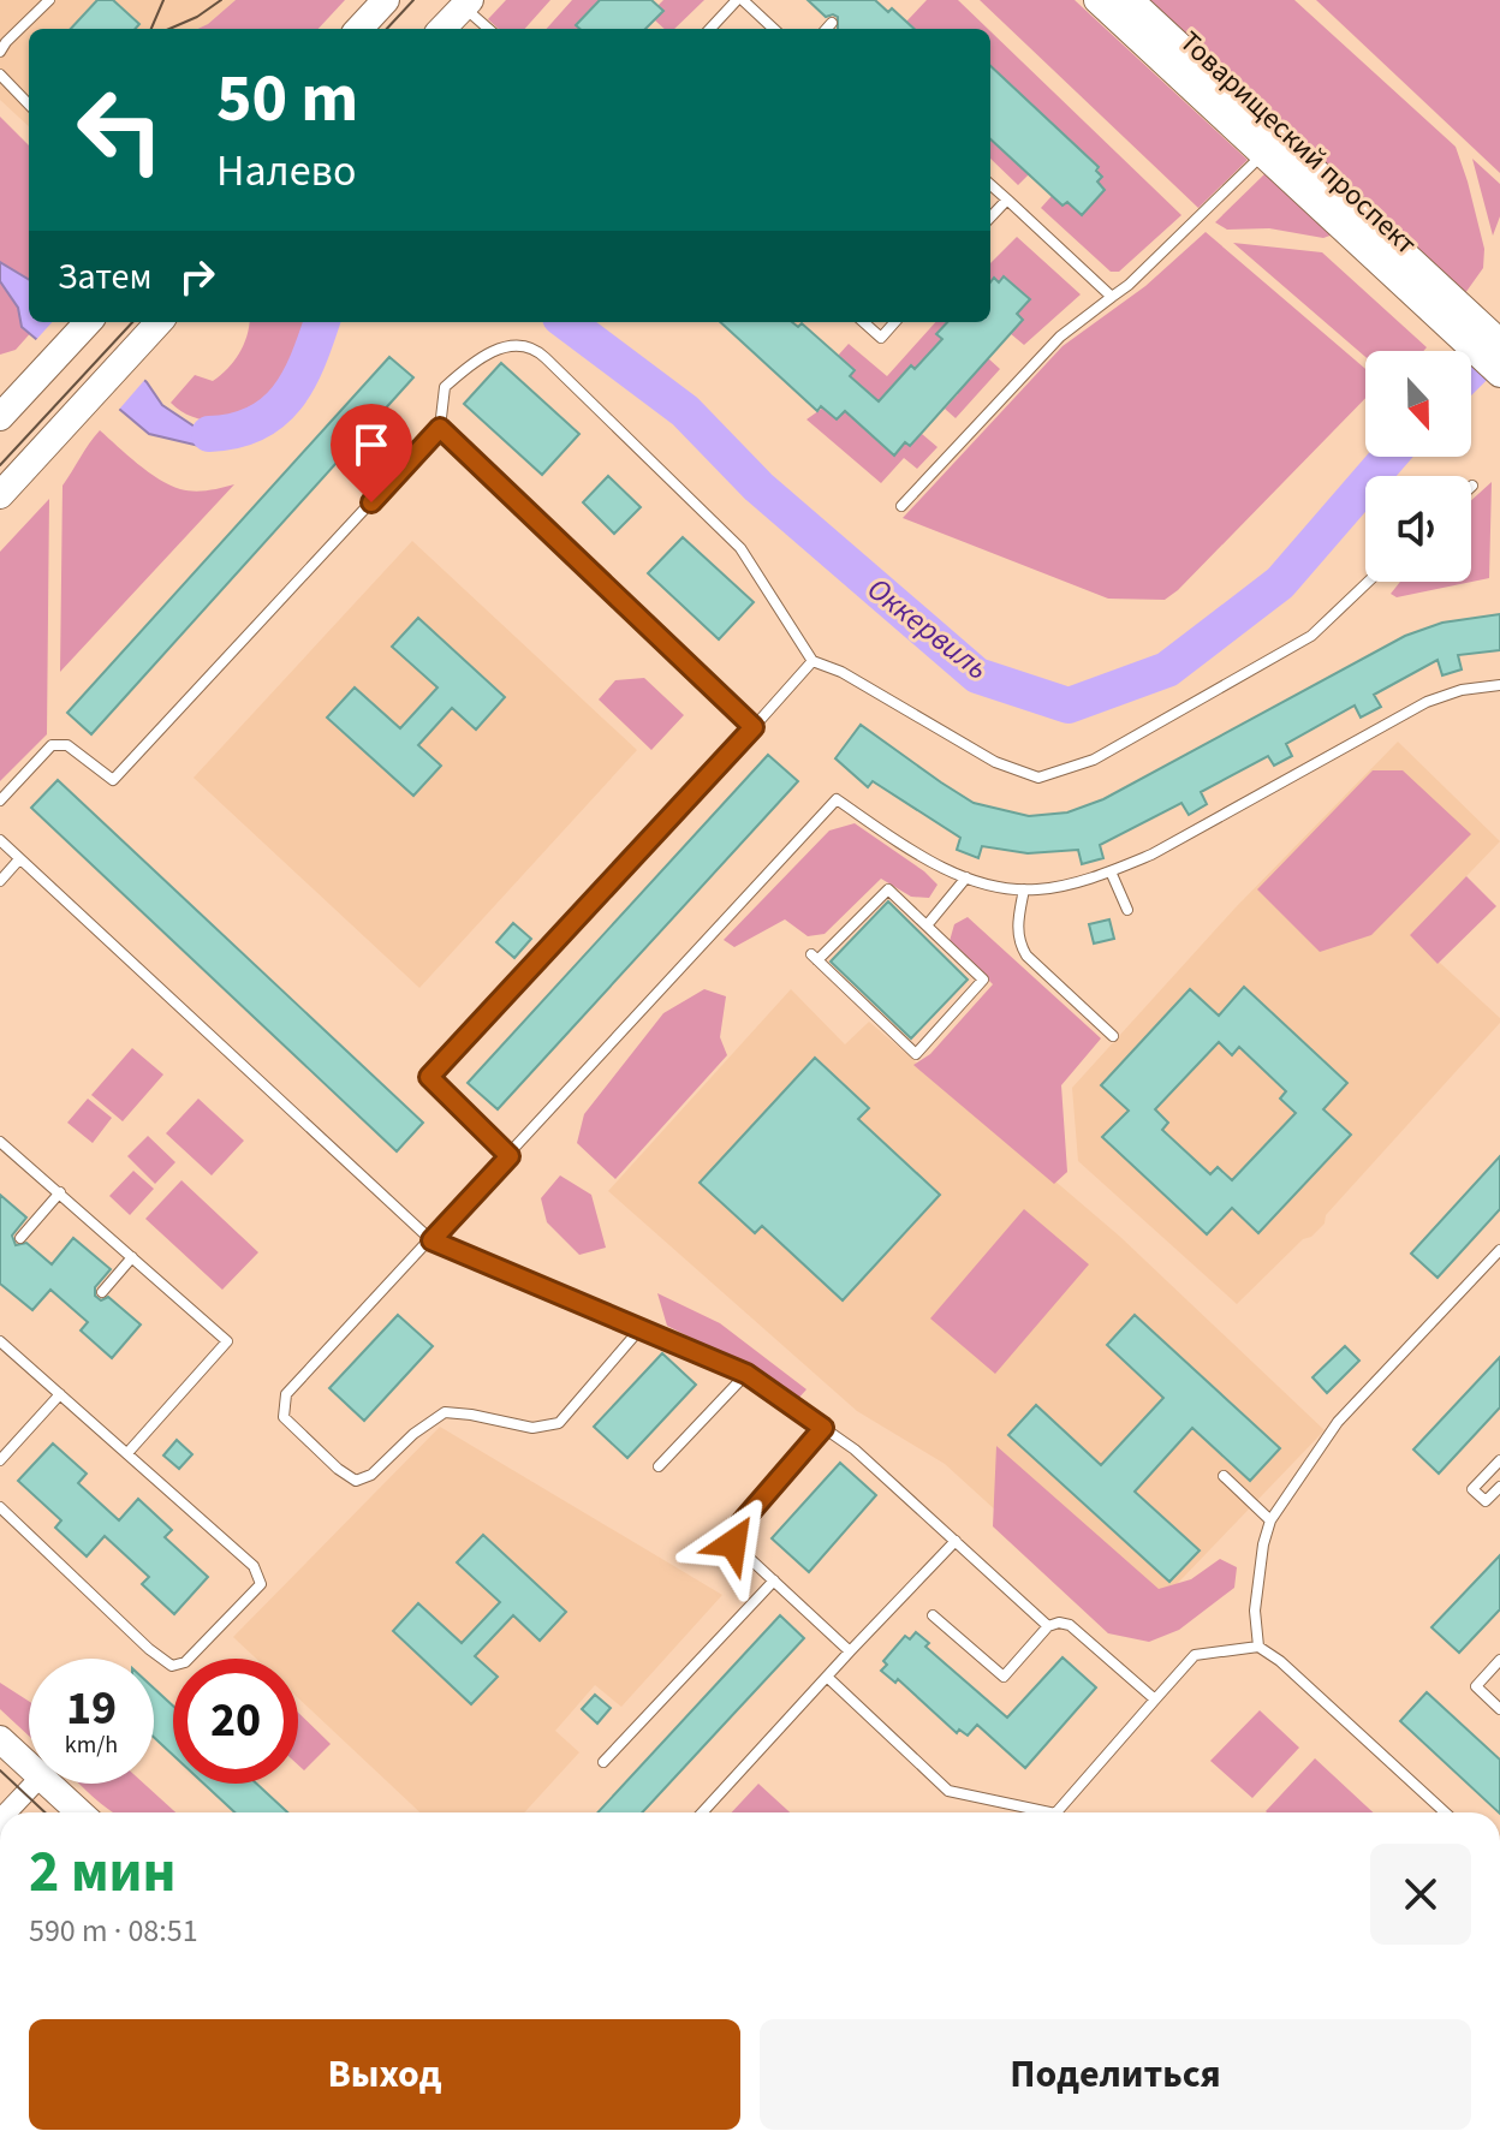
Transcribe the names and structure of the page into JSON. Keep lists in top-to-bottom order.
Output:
{
  "streets": {
    "street": ["Товарищеский проспект"]
  },
  "water": ["Оккервиль"],
  "north": "bottom",
  "page": {
    "turn": ["50 m", "Налево"],
    "then": "Затем",
    "speed": "19 km/h",
    "limit": "20",
    "heading": ["2 мин", "590 m · 08:51"],
    "buttons": ["Выход", "Поделиться"]
  }
}
